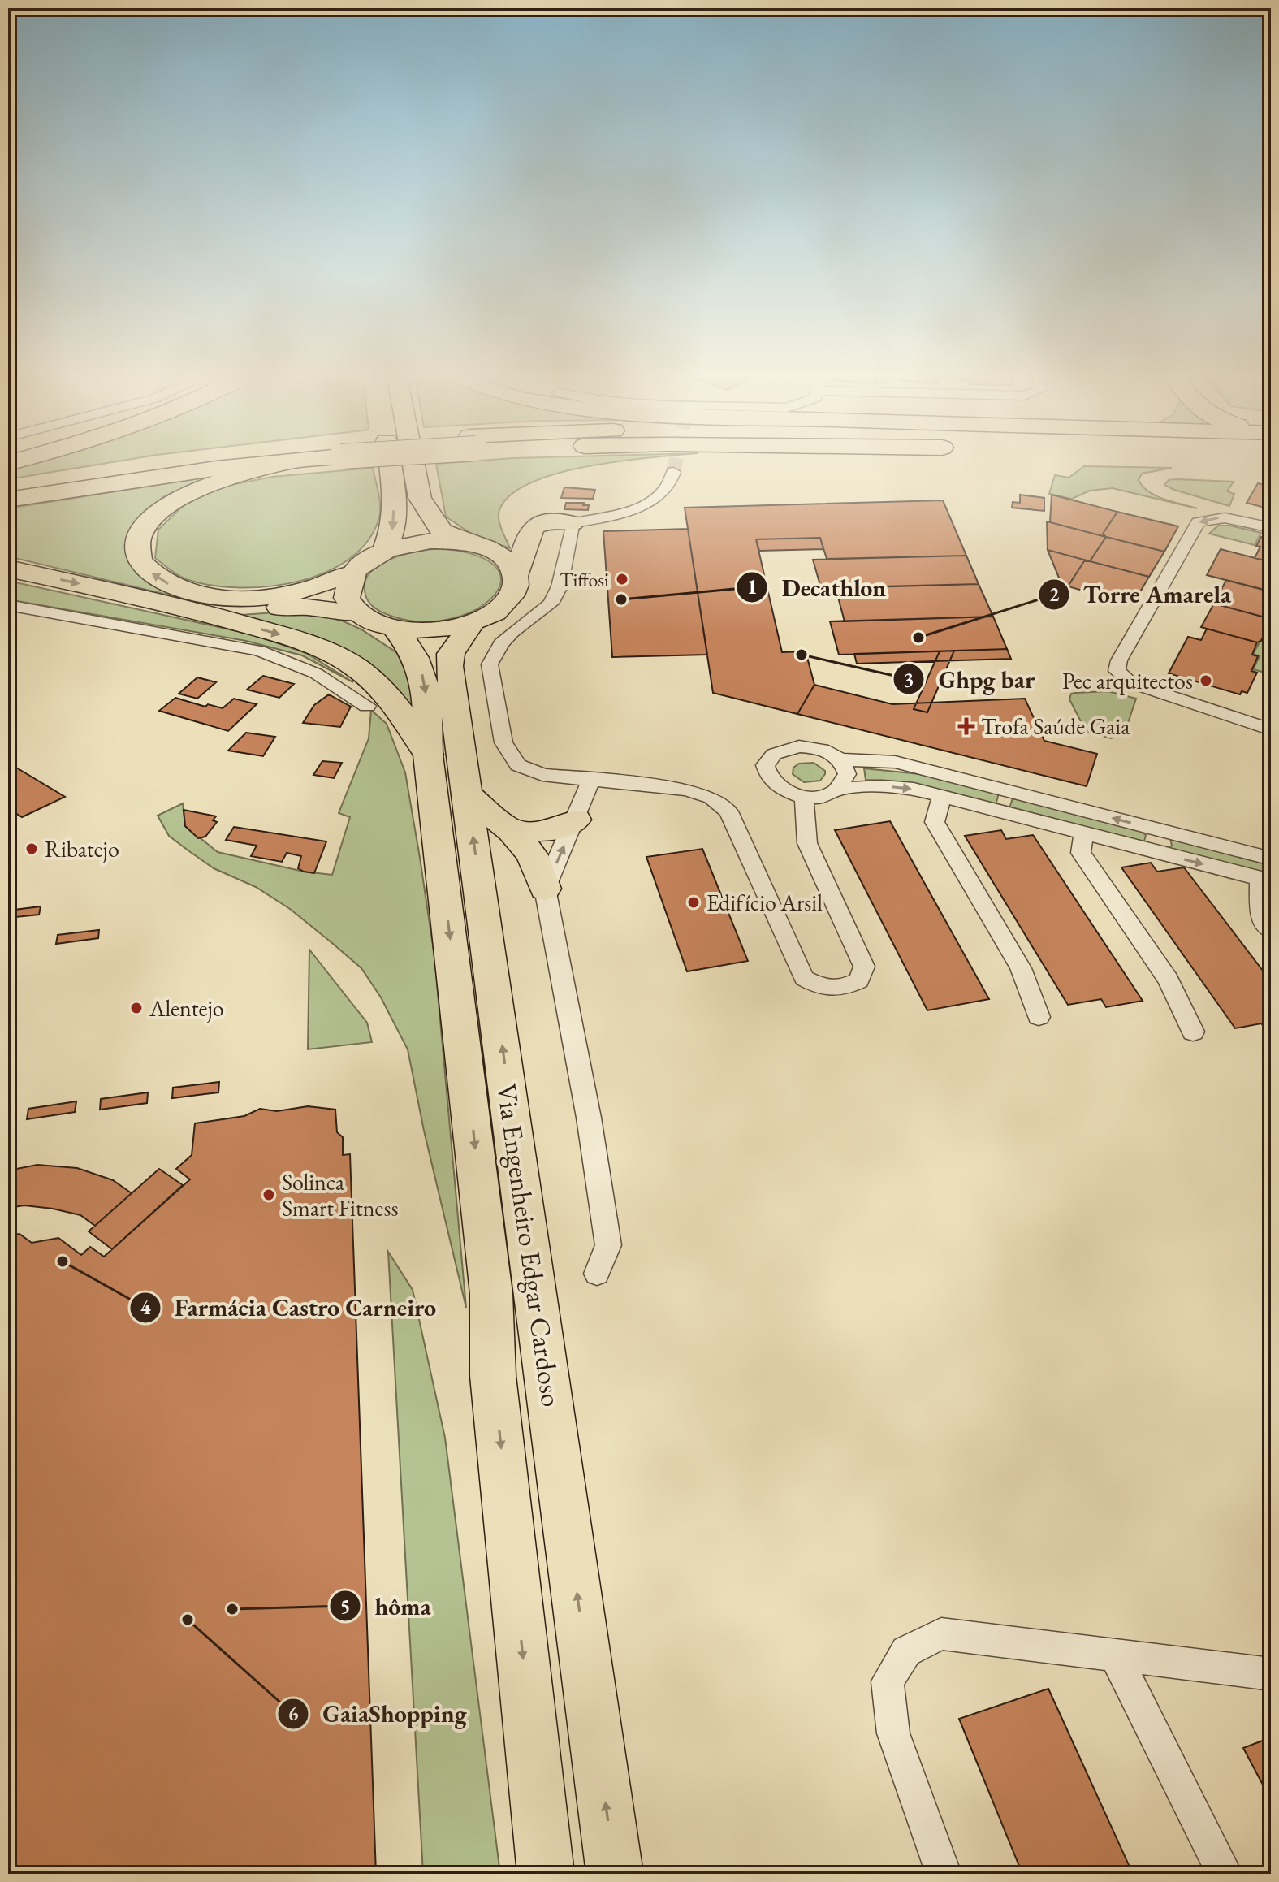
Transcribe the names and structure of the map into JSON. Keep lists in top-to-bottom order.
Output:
{
  "streets": {
    "main road": ["Via Engenheiro Edgar Cardoso"]
  },
  "places": {
    "other": [
      "Tiffosi",
      "Decathlon",
      "Torre Amarela",
      "Ghpg bar",
      "Pec arquitectos",
      "Ribatejo",
      "Edifício Arsil",
      "Alentejo",
      "Solinca Smart Fitness",
      "Farmácia Castro Carneiro",
      "hôma",
      "GaiaShopping"
    ],
    "health": ["Trofa Saúde Gaia"]
  }
}
